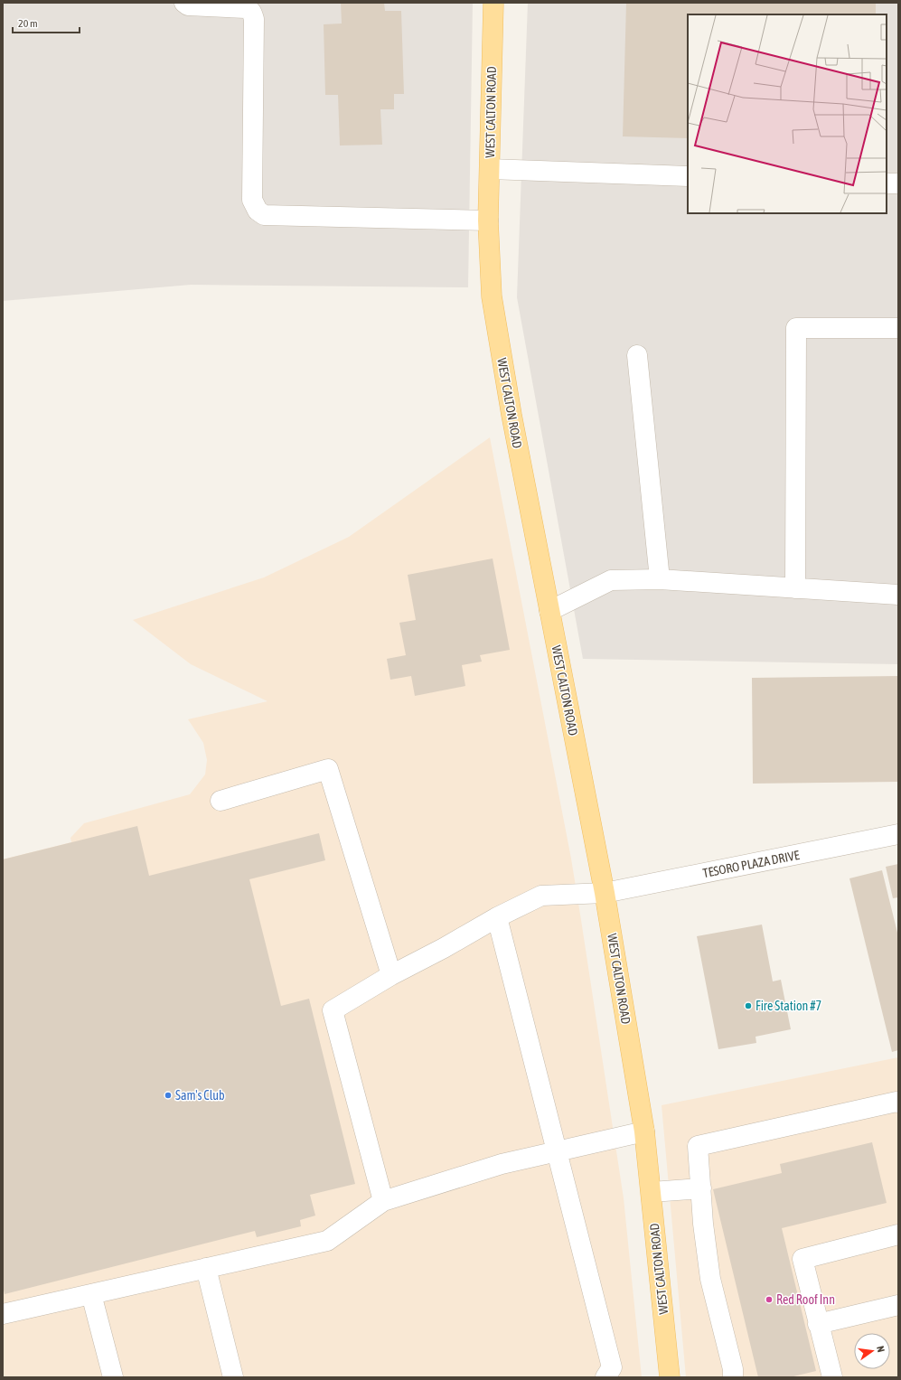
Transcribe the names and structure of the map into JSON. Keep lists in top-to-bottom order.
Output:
{
  "streets": {
    "main road": ["WEST CALTON ROAD"],
    "street": ["TESORO PLAZA DRIVE"]
  },
  "crossings": [
    ["WEST CALTON ROAD", "TESORO PLAZA DRIVE"]
  ],
  "places": ["Fire Station #7", "Sam's Club", "Red Roof Inn"],
  "scale_bar": "20 m",
  "north": "right"
}
